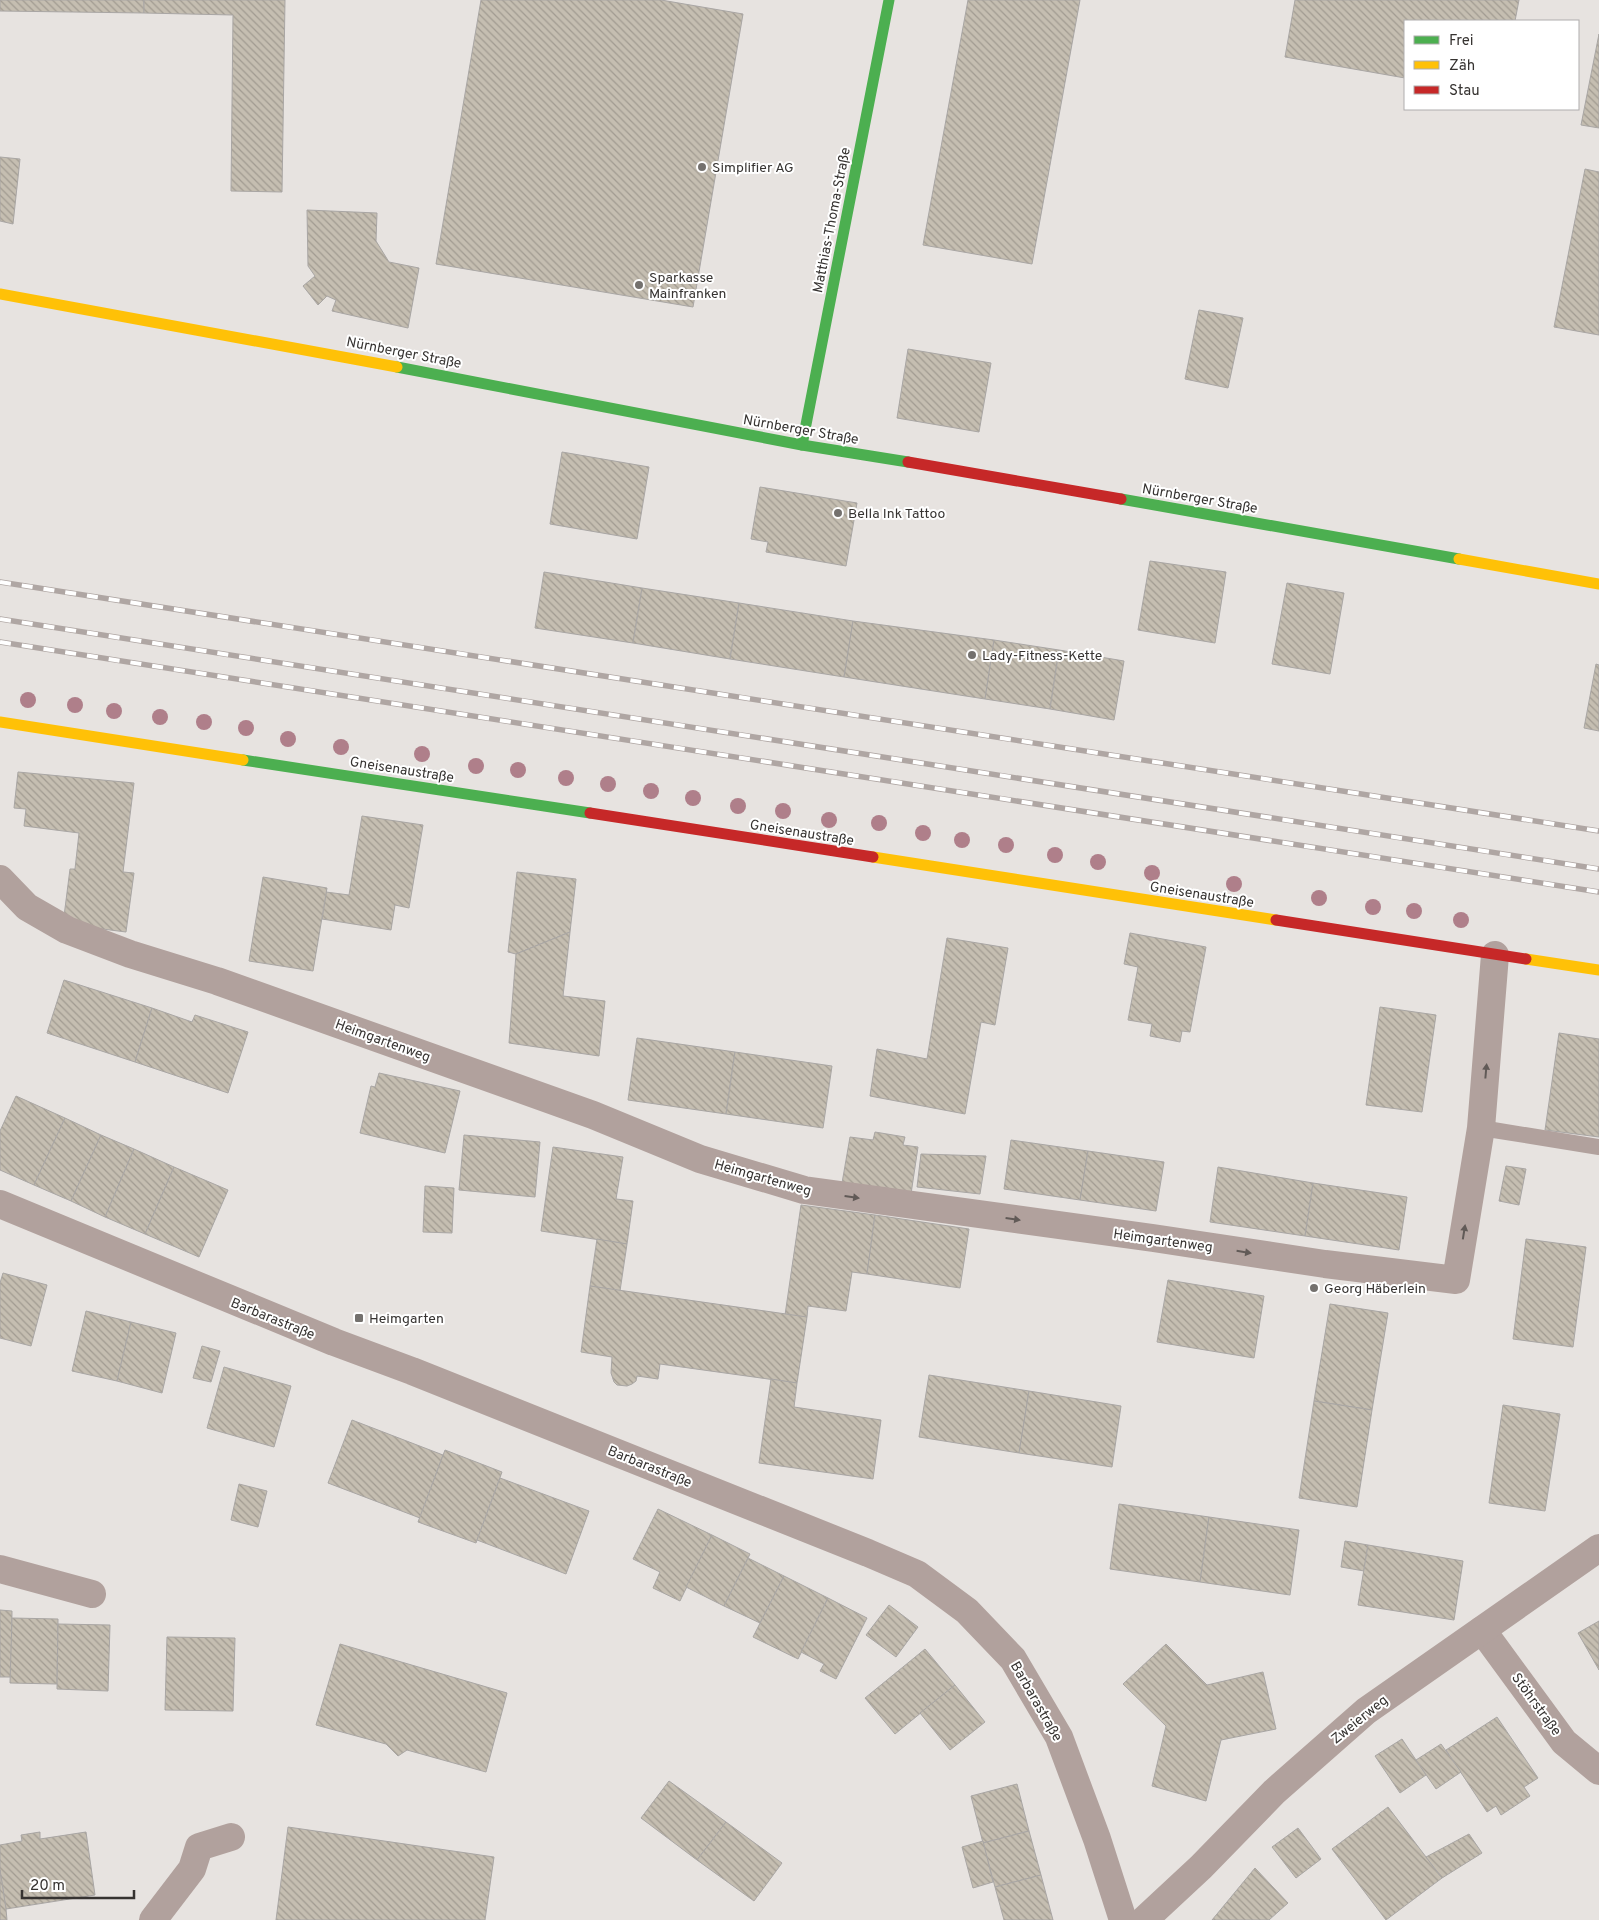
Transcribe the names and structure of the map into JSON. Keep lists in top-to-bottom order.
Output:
{
  "streets": {
    "street": [
      "Matthias-Thoma-Straße",
      "Nürnberger Straße",
      "Gneisenaustraße",
      "Heimgartenweg",
      "Barbarastraße",
      "Stöhrstraße",
      "Zweierweg"
    ]
  },
  "crossings": [
    ["Matthias-Thoma-Straße", "Nürnberger Straße"],
    ["Gneisenaustraße", "Heimgartenweg"],
    ["Stöhrstraße", "Zweierweg"]
  ],
  "one_way": ["Heimgartenweg"],
  "places": {
    "other": [
      "Simplifier AG",
      "Sparkasse Mainfranken",
      "Bella Ink Tattoo",
      "Lady-Fitness-Kette",
      "Georg Häberlein"
    ],
    "transit": ["Heimgarten"]
  },
  "legend": ["Frei", "Zäh", "Stau"],
  "scale_bar": "20 m"
}
